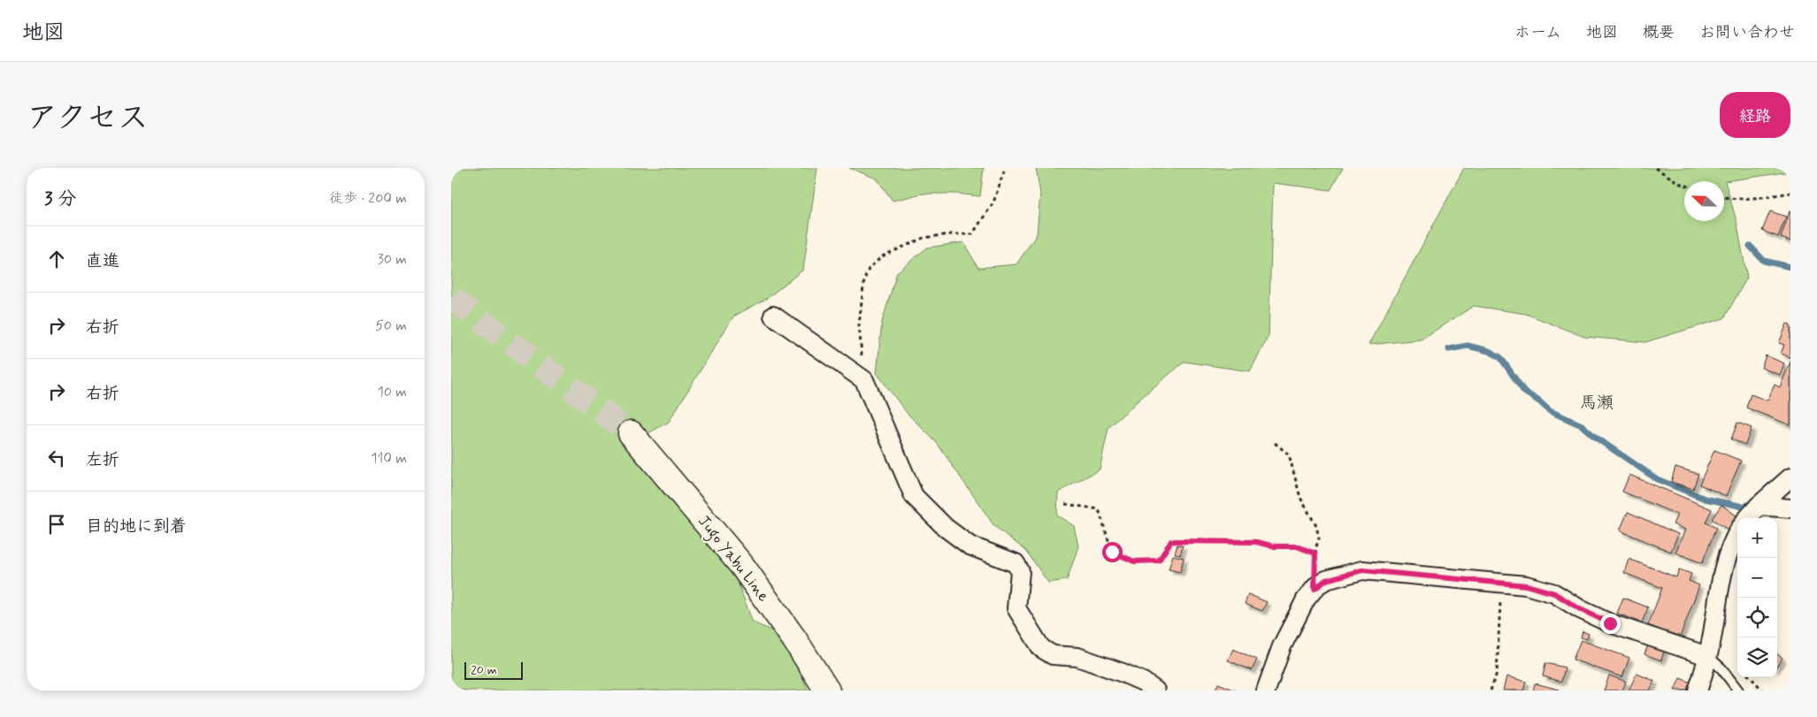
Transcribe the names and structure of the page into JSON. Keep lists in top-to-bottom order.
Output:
{
  "streets": {
    "main road": ["Jugo Yabu Line"]
  },
  "districts": ["馬瀬"],
  "scale_bar": "20 m",
  "north": "top left",
  "page": {
    "header": "地図",
    "nav": [
      "ホーム",
      "地図",
      "概要",
      "お問い合わせ"
    ],
    "title": "アクセス",
    "buttons": "経路",
    "heading": ["3 分", "徒歩 · 200 m"],
    "list": [
      ["直進", "30 m"],
      ["右折", "50 m"],
      ["右折", "10 m"],
      ["左折", "110 m"],
      "目的地に到着"
    ],
    "map_buttons": ["+", "−"],
    "scale": "20 m"
  }
}
